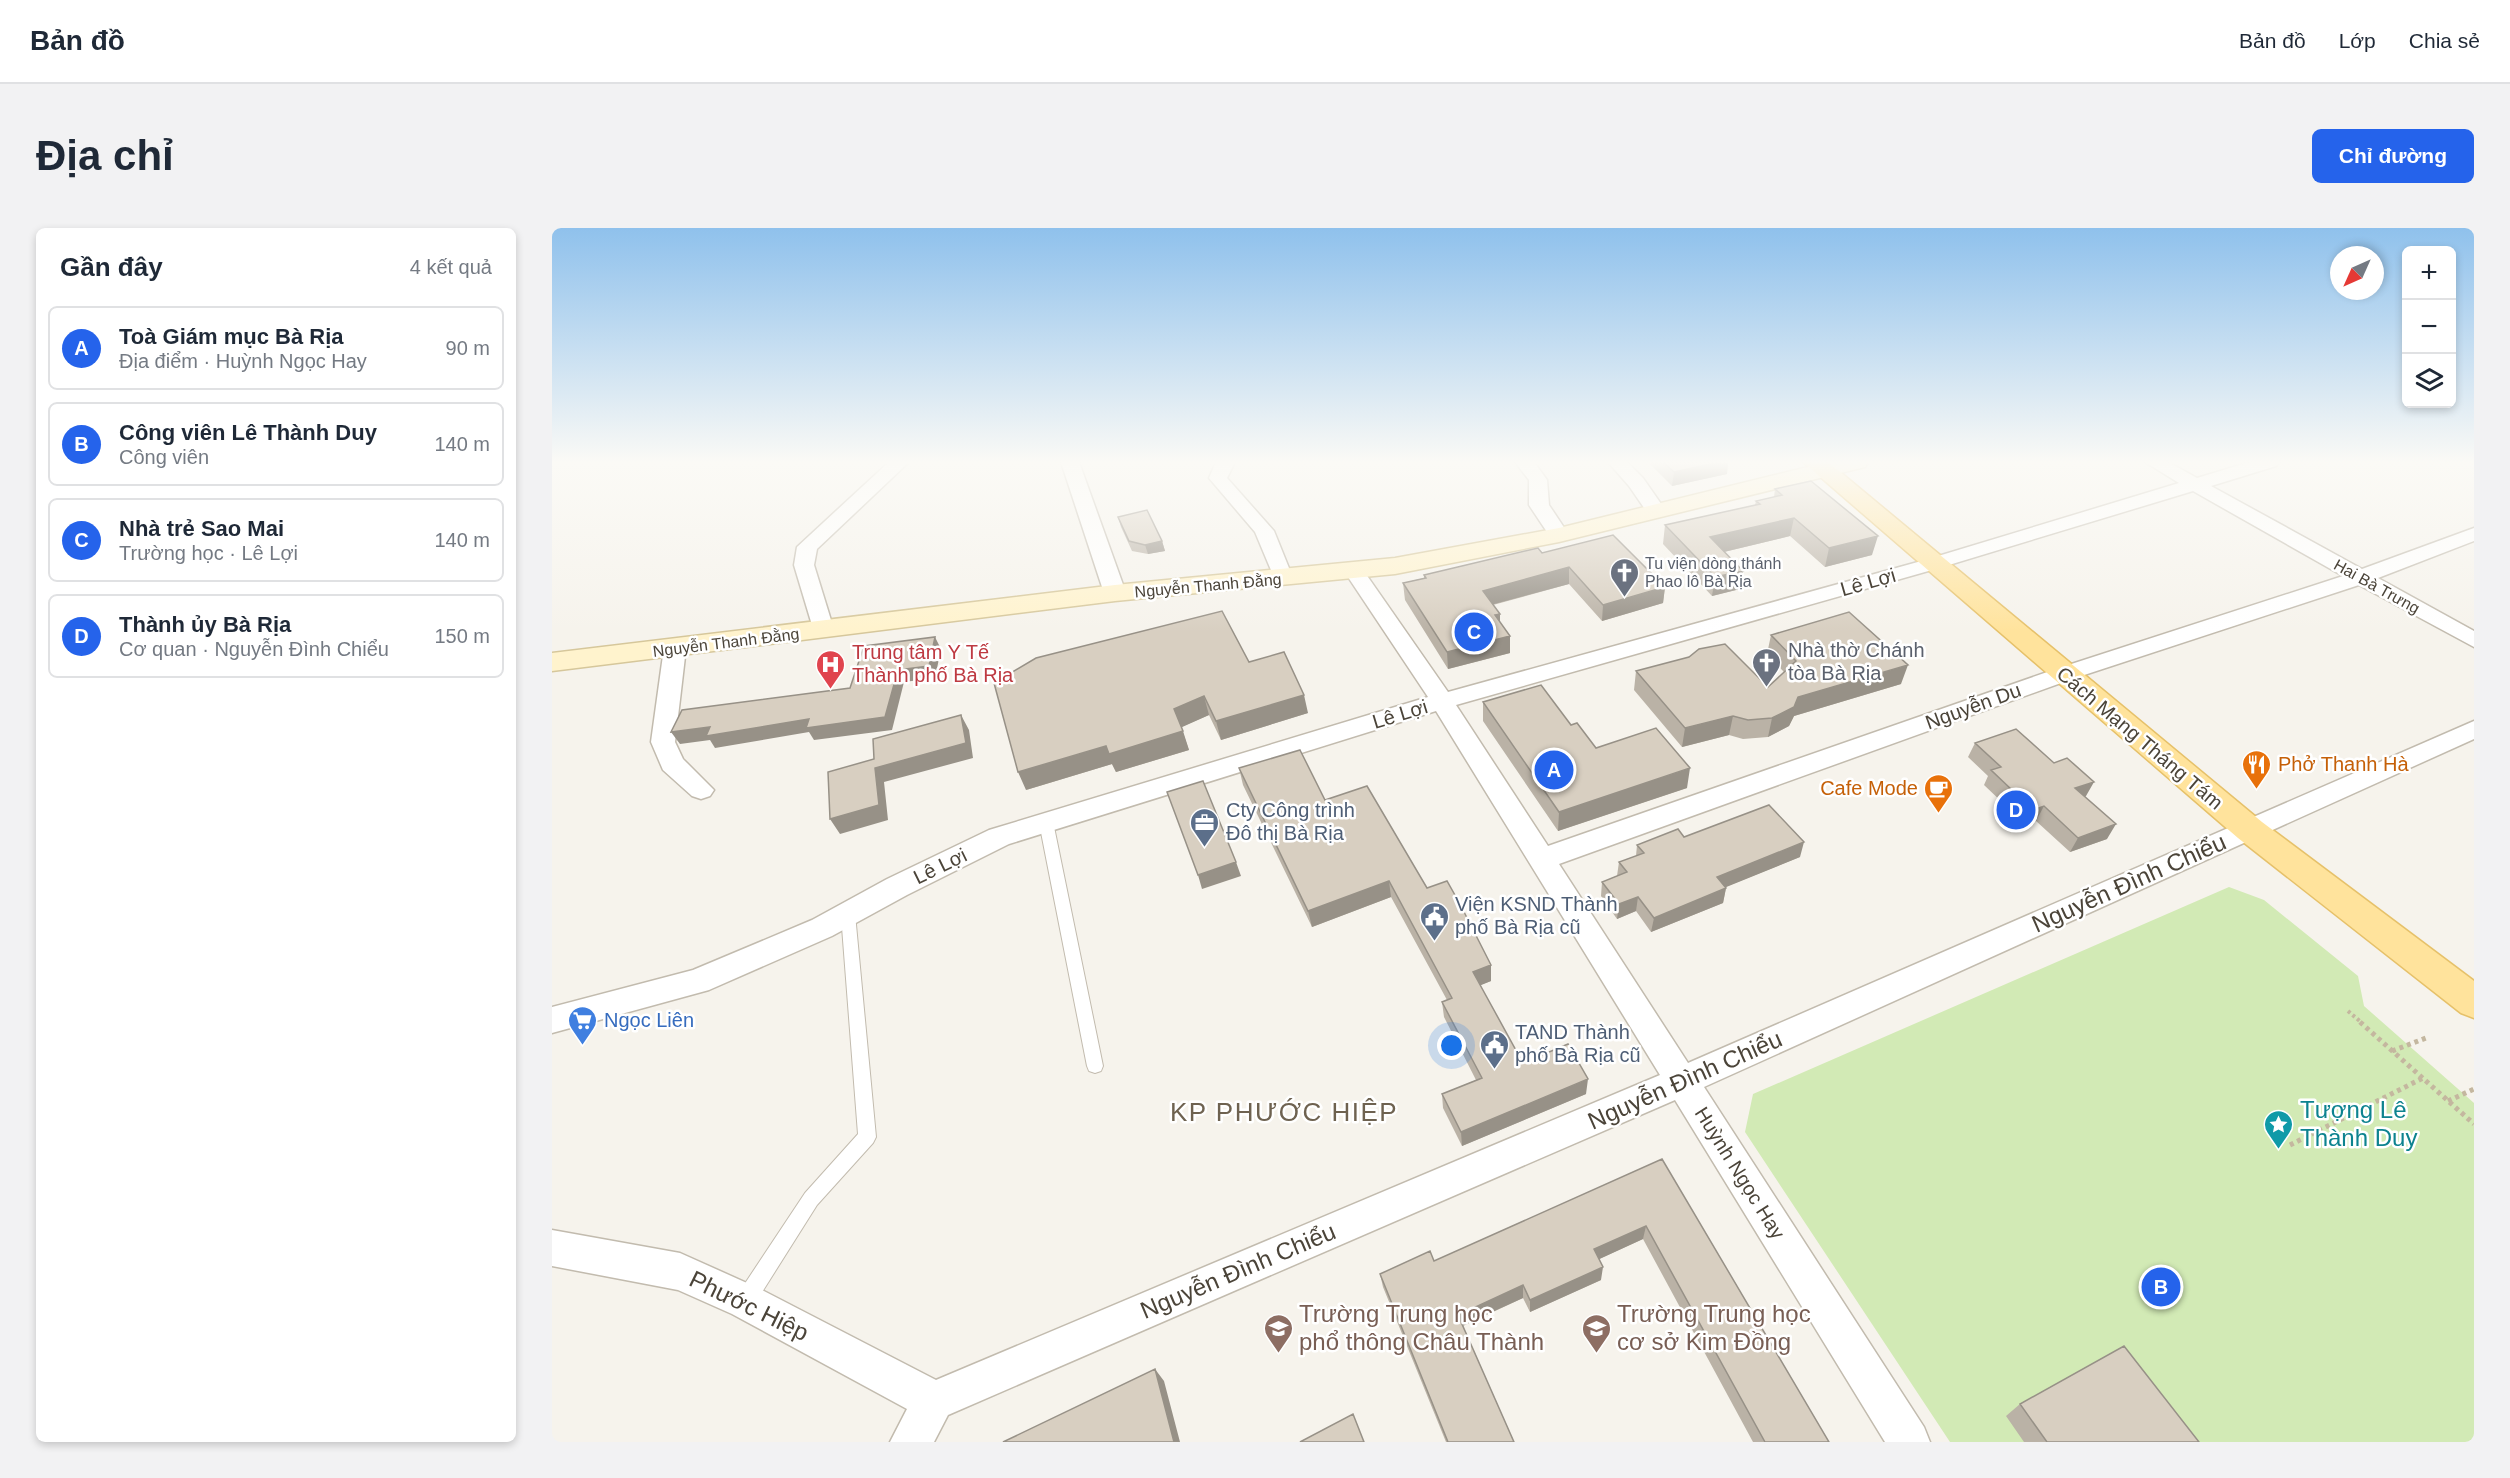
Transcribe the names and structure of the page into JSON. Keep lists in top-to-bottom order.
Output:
{
  "streets": {
    "main road": ["Nguyễn Thanh Đằng", "Cách Mạng Tháng Tám"],
    "street": [
      "Lê Lợi",
      "Hai Bà Trưng",
      "Nguyễn Du",
      "Nguyễn Đình Chiểu",
      "Huỳnh Ngọc Hay",
      "Phước Hiệp"
    ]
  },
  "crossings": [
    ["Lê Lợi", "Cách Mạng Tháng Tám"],
    ["Lê Lợi", "Huỳnh Ngọc Hay"],
    ["Nguyễn Thanh Đằng", "Huỳnh Ngọc Hay"],
    ["Hai Bà Trưng", "Nguyễn Du"],
    ["Nguyễn Du", "Cách Mạng Tháng Tám"],
    ["Nguyễn Du", "Huỳnh Ngọc Hay"],
    ["Cách Mạng Tháng Tám", "Nguyễn Đình Chiểu"],
    ["Nguyễn Đình Chiểu", "Huỳnh Ngọc Hay"],
    ["Nguyễn Đình Chiểu", "Phước Hiệp"]
  ],
  "districts": ["KP PHƯỚC HIỆP"],
  "places": {
    "church": ["Tu viện dòng thánh Phao lô Bà Rịa", "Nhà thờ Chánh tòa Bà Rịa"],
    "hospital": ["Trung tâm Y Tế Thành phố Bà Rịa"],
    "restaurant": ["Phở Thanh Hà"],
    "cafe": ["Cafe Mode"],
    "office": ["Cty Công trình Đô thị Bà Rịa"],
    "public building": ["Viện KSND Thành phố Bà Rịa cũ", "TAND Thành phố Bà Rịa cũ"],
    "supermarket": ["Ngọc Liên"],
    "place": ["Tượng Lê Thành Duy"],
    "school or university": ["Trường Trung học phổ thông Châu Thành", "Trường Trung học cơ sở Kim Đồng"]
  },
  "north": "bottom left",
  "page": {
    "header": "Bản đồ",
    "nav": ["Bản đồ", "Lớp", "Chia sẻ"],
    "buttons": "Chỉ đường",
    "title": "Địa chỉ",
    "heading": ["Gần đây", "4 kết quả"],
    "map_buttons": ["+", "−"],
    "list": [
      {
        "mark": "A",
        "name": "Toà Giám mục Bà Rịa",
        "note": "Địa điểm · Huỳnh Ngọc Hay",
        "value": "90 m"
      },
      {
        "mark": "B",
        "name": "Công viên Lê Thành Duy",
        "note": "Công viên",
        "value": "140 m"
      },
      {
        "mark": "C",
        "name": "Nhà trẻ Sao Mai",
        "note": "Trường học · Lê Lợi",
        "value": "140 m"
      },
      {
        "mark": "D",
        "name": "Thành ủy Bà Rịa",
        "note": "Cơ quan · Nguyễn Đình Chiểu",
        "value": "150 m"
      }
    ],
    "pins": [
      "C",
      "A",
      "D",
      "B"
    ]
  }
}
